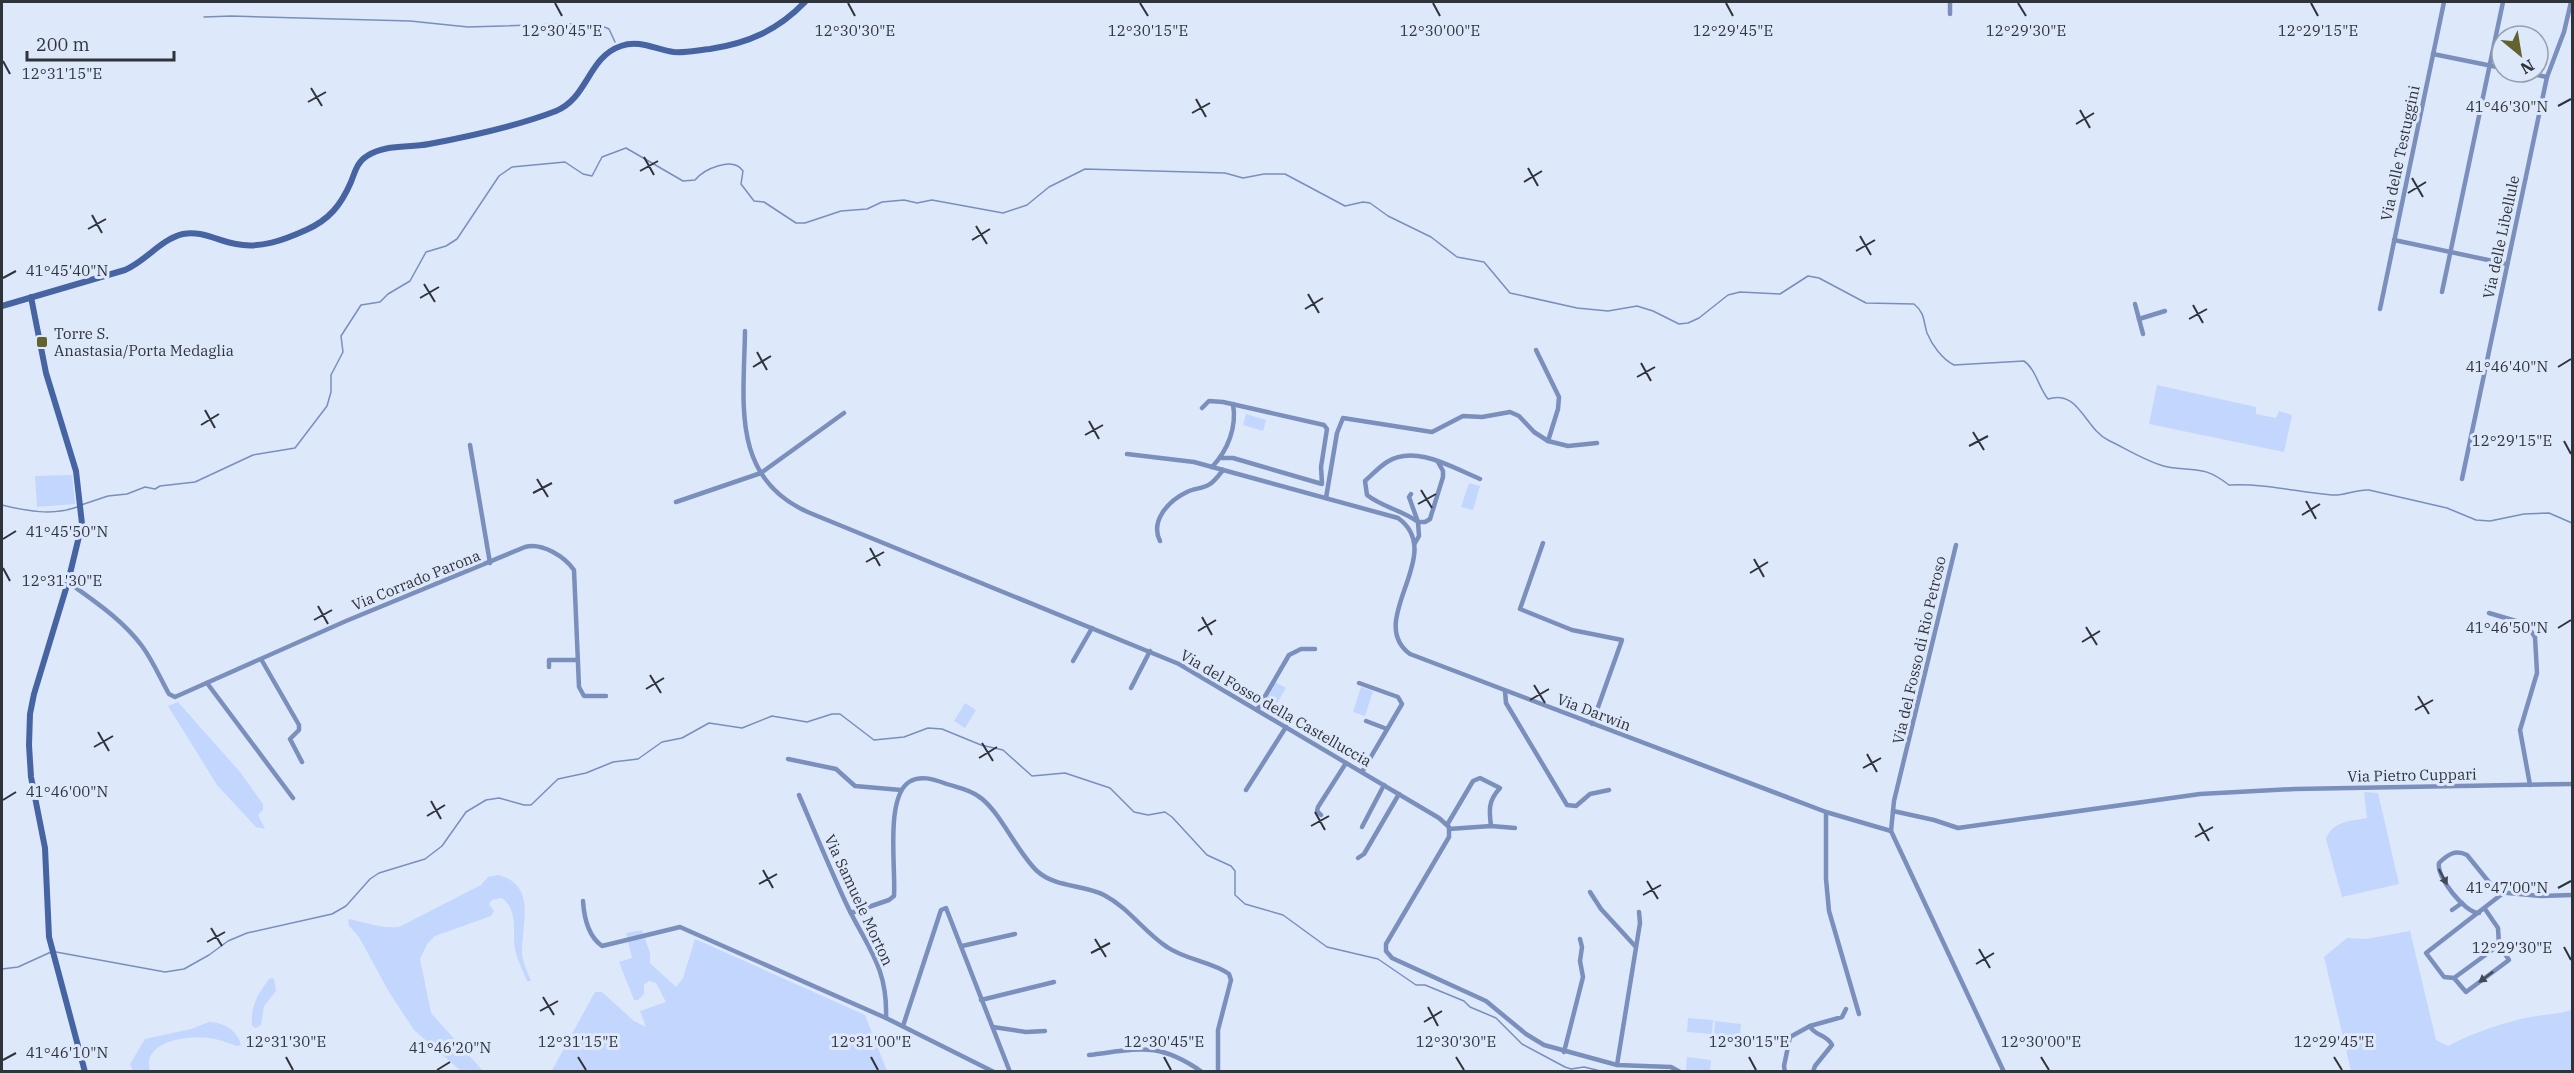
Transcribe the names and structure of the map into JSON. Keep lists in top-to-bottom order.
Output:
{
  "streets": {
    "street": [
      "Via delle Testuggini",
      "Via delle Libellule",
      "Via Corrado Parona",
      "Via del Fosso di Rio Petroso",
      "Via del Fosso della Castelluccia",
      "Via Darwin",
      "Via Pietro Cuppari",
      "Via Samuele Morton"
    ]
  },
  "crossings": [
    ["Via del Fosso di Rio Petroso", "Via Darwin"],
    ["Via del Fosso di Rio Petroso", "Via Pietro Cuppari"]
  ],
  "places": {
    "transit": ["Torre S. Anastasia/Porta Medaglia"]
  },
  "scale_bar": "200 m",
  "north": "bottom right",
  "coordinates": [
    "12°30'30\"E",
    "12°29'30\"E",
    "12°30'45\"E",
    "12°30'15\"E",
    "12°30'00\"E",
    "12°29'45\"E",
    "12°29'15\"E",
    "12°31'15\"E",
    "41°46'30\"N",
    "41°45'40\"N",
    "41°46'40\"N",
    "41°45'50\"N",
    "12°31'30\"E",
    "41°46'50\"N",
    "41°46'00\"N",
    "41°47'00\"N",
    "12°31'00\"E",
    "41°46'20\"N",
    "41°46'10\"N"
  ]
}
